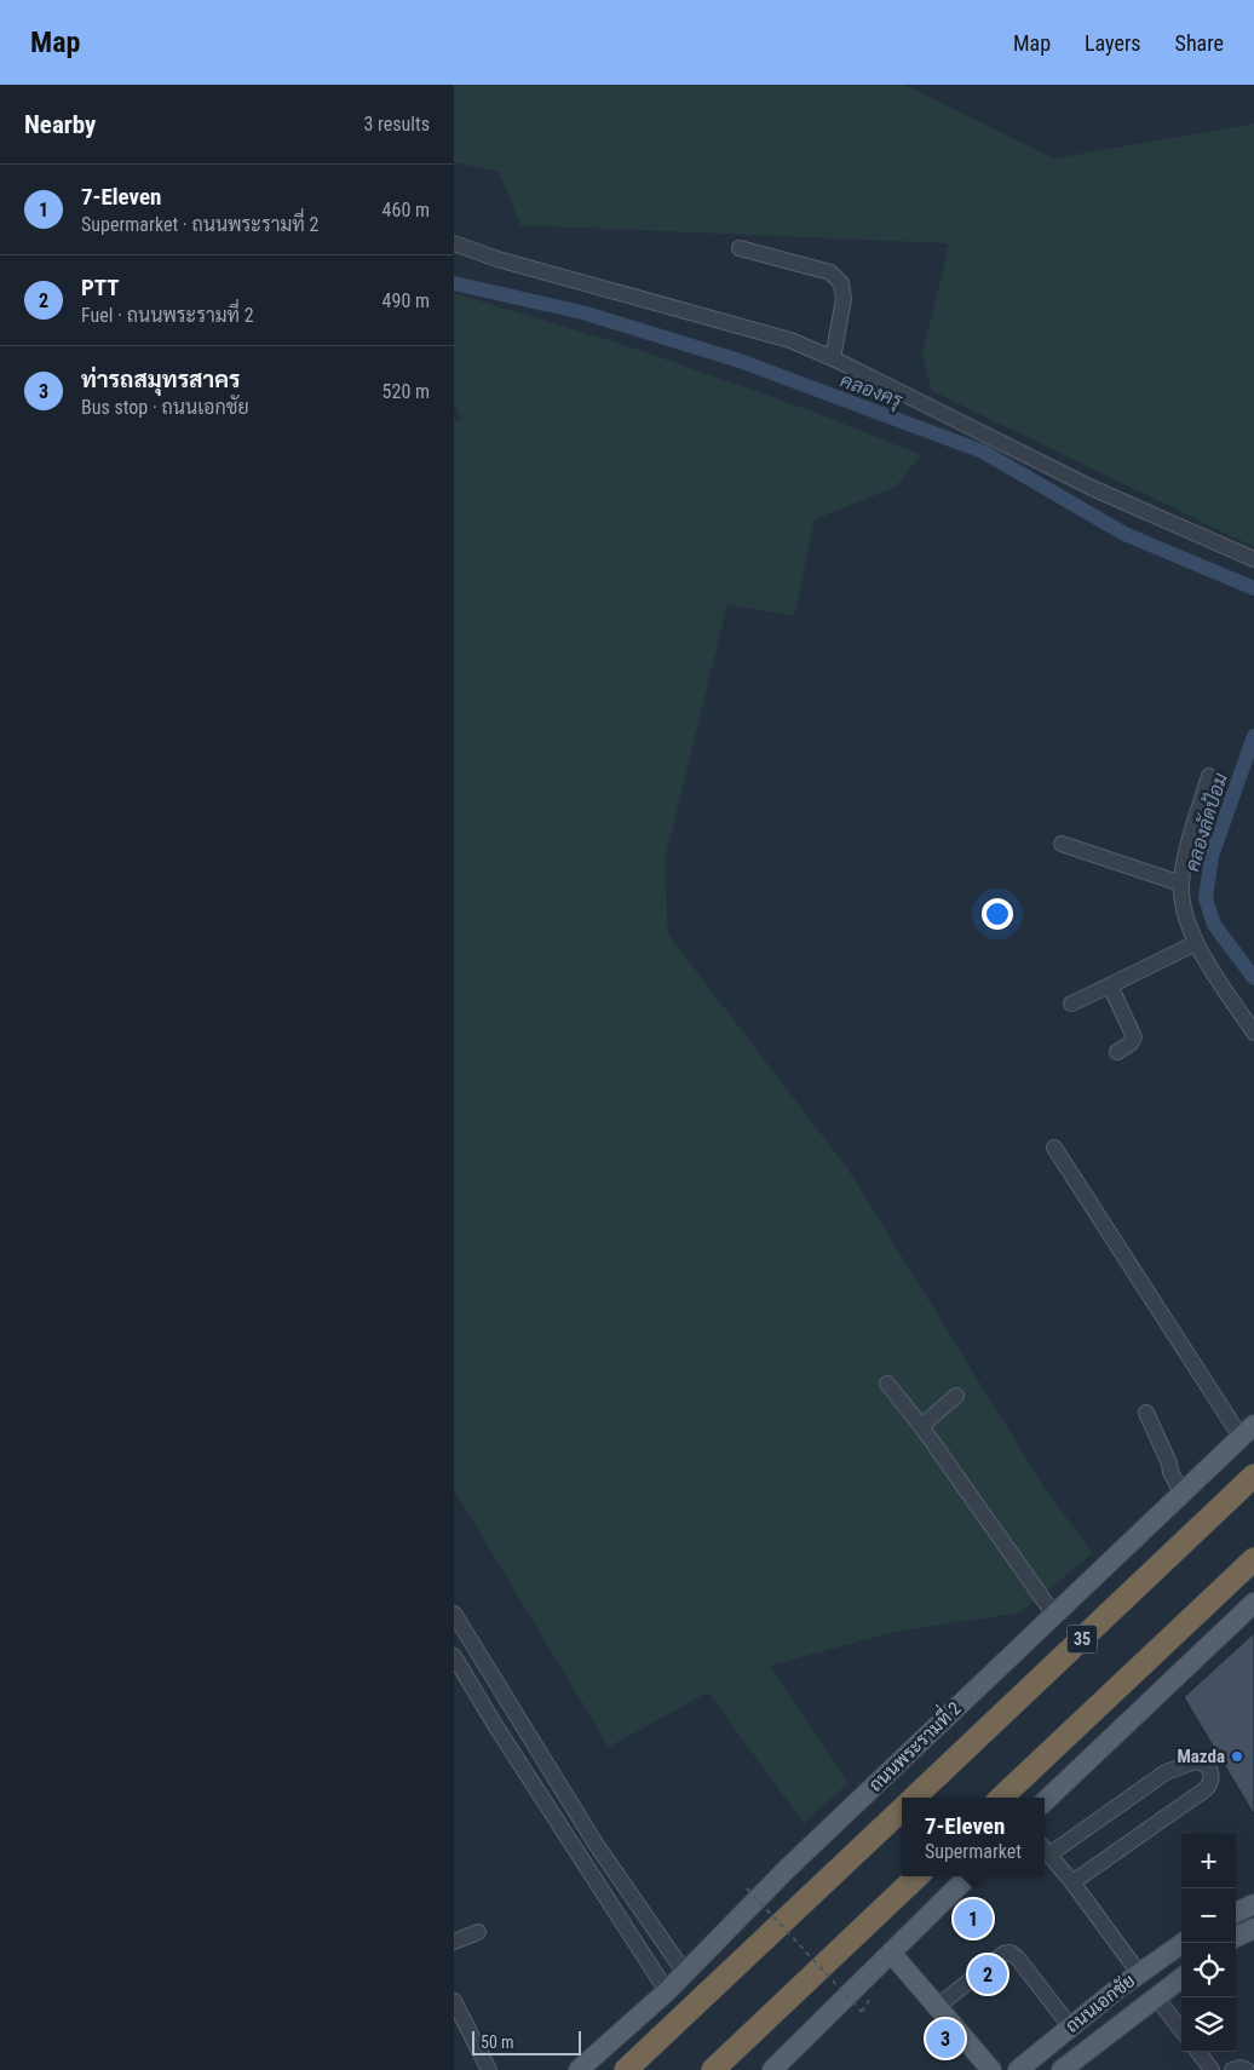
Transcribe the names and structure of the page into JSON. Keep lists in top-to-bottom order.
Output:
{
  "streets": {
    "highway": ["35", "ถนนพระรามที่ 2"],
    "main road": ["ถนนเอกชัย"]
  },
  "water": ["คลองครุ", "คลองลัดป้อม"],
  "places": ["Mazda"],
  "scale_bar": "50 m",
  "page": {
    "header": "Map",
    "nav": ["Map", "Layers", "Share"],
    "heading": ["Nearby", "3 results"],
    "list": [
      {
        "mark": "1",
        "name": "7-Eleven",
        "note": "Supermarket · ถนนพระรามที่ 2",
        "value": "460 m"
      },
      {
        "mark": "2",
        "name": "PTT",
        "note": "Fuel · ถนนพระรามที่ 2",
        "value": "490 m"
      },
      {
        "mark": "3",
        "name": "ท่ารถสมุทรสาคร",
        "note": "Bus stop · ถนนเอกชัย",
        "value": "520 m"
      }
    ],
    "popup": ["7-Eleven", "Supermarket"],
    "map_buttons": ["+", "−"],
    "pins": ["1", "2", "3"],
    "scale": "50 m"
  }
}
